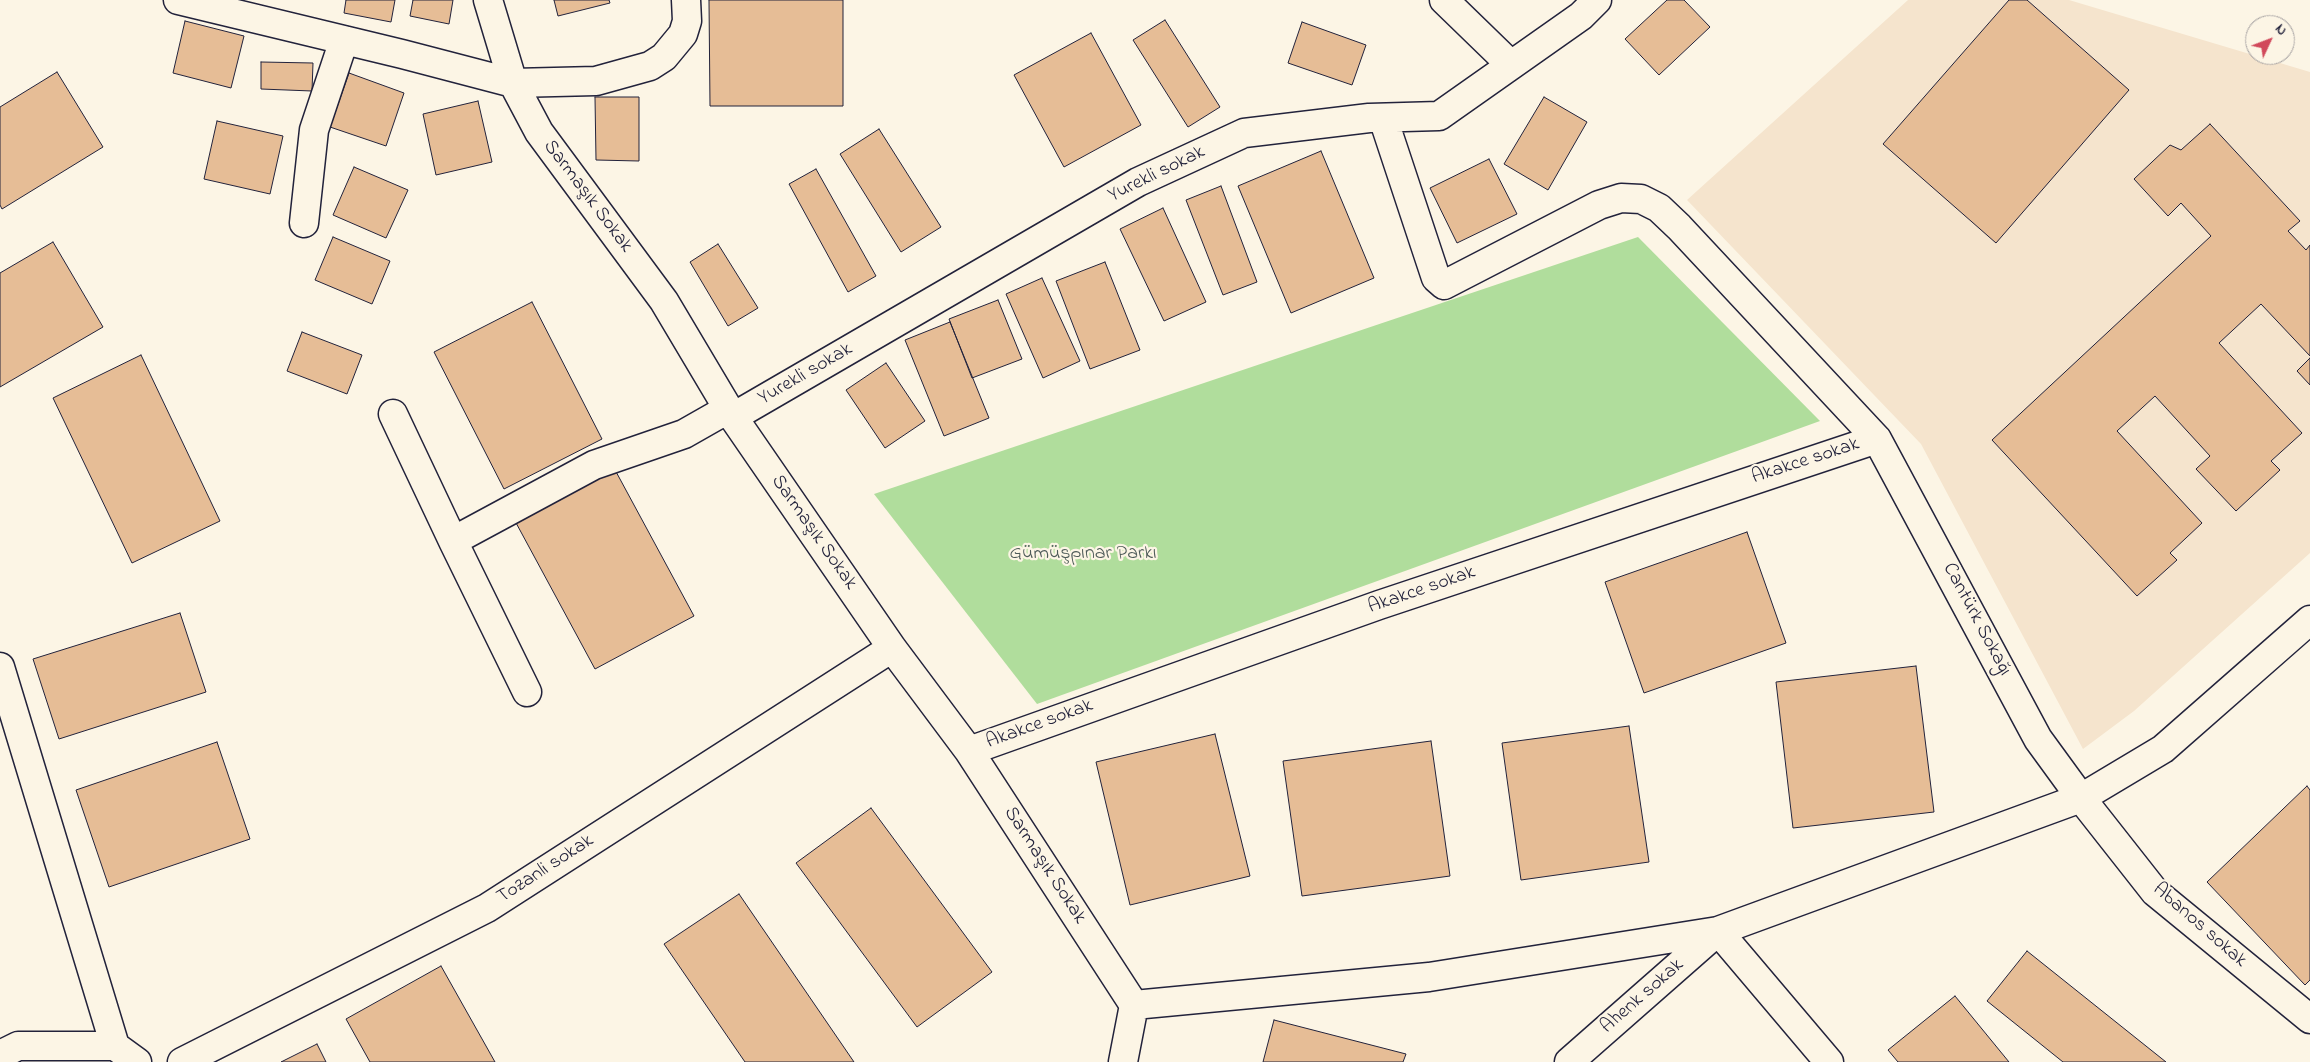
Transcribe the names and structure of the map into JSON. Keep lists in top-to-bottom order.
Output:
{
  "streets": {
    "street": [
      "Yurekli sokak",
      "Sarmaşık Sokak",
      "Akakce sokak",
      "Cantürk Sokağı",
      "Tozanli sokak",
      "Abanos sokak",
      "Ahenk sokak"
    ]
  },
  "crossings": [
    ["Yurekli sokak", "Sarmaşık Sokak"],
    ["Yurekli sokak", "Cantürk Sokağı"],
    ["Sarmaşık Sokak", "Akakce sokak"],
    ["Sarmaşık Sokak", "Tozanli sokak"],
    ["Akakce sokak", "Cantürk Sokağı"],
    ["Cantürk Sokağı", "Abanos sokak"]
  ],
  "parks": ["Gümüşpınar Parkı"],
  "north": "top right"
}
